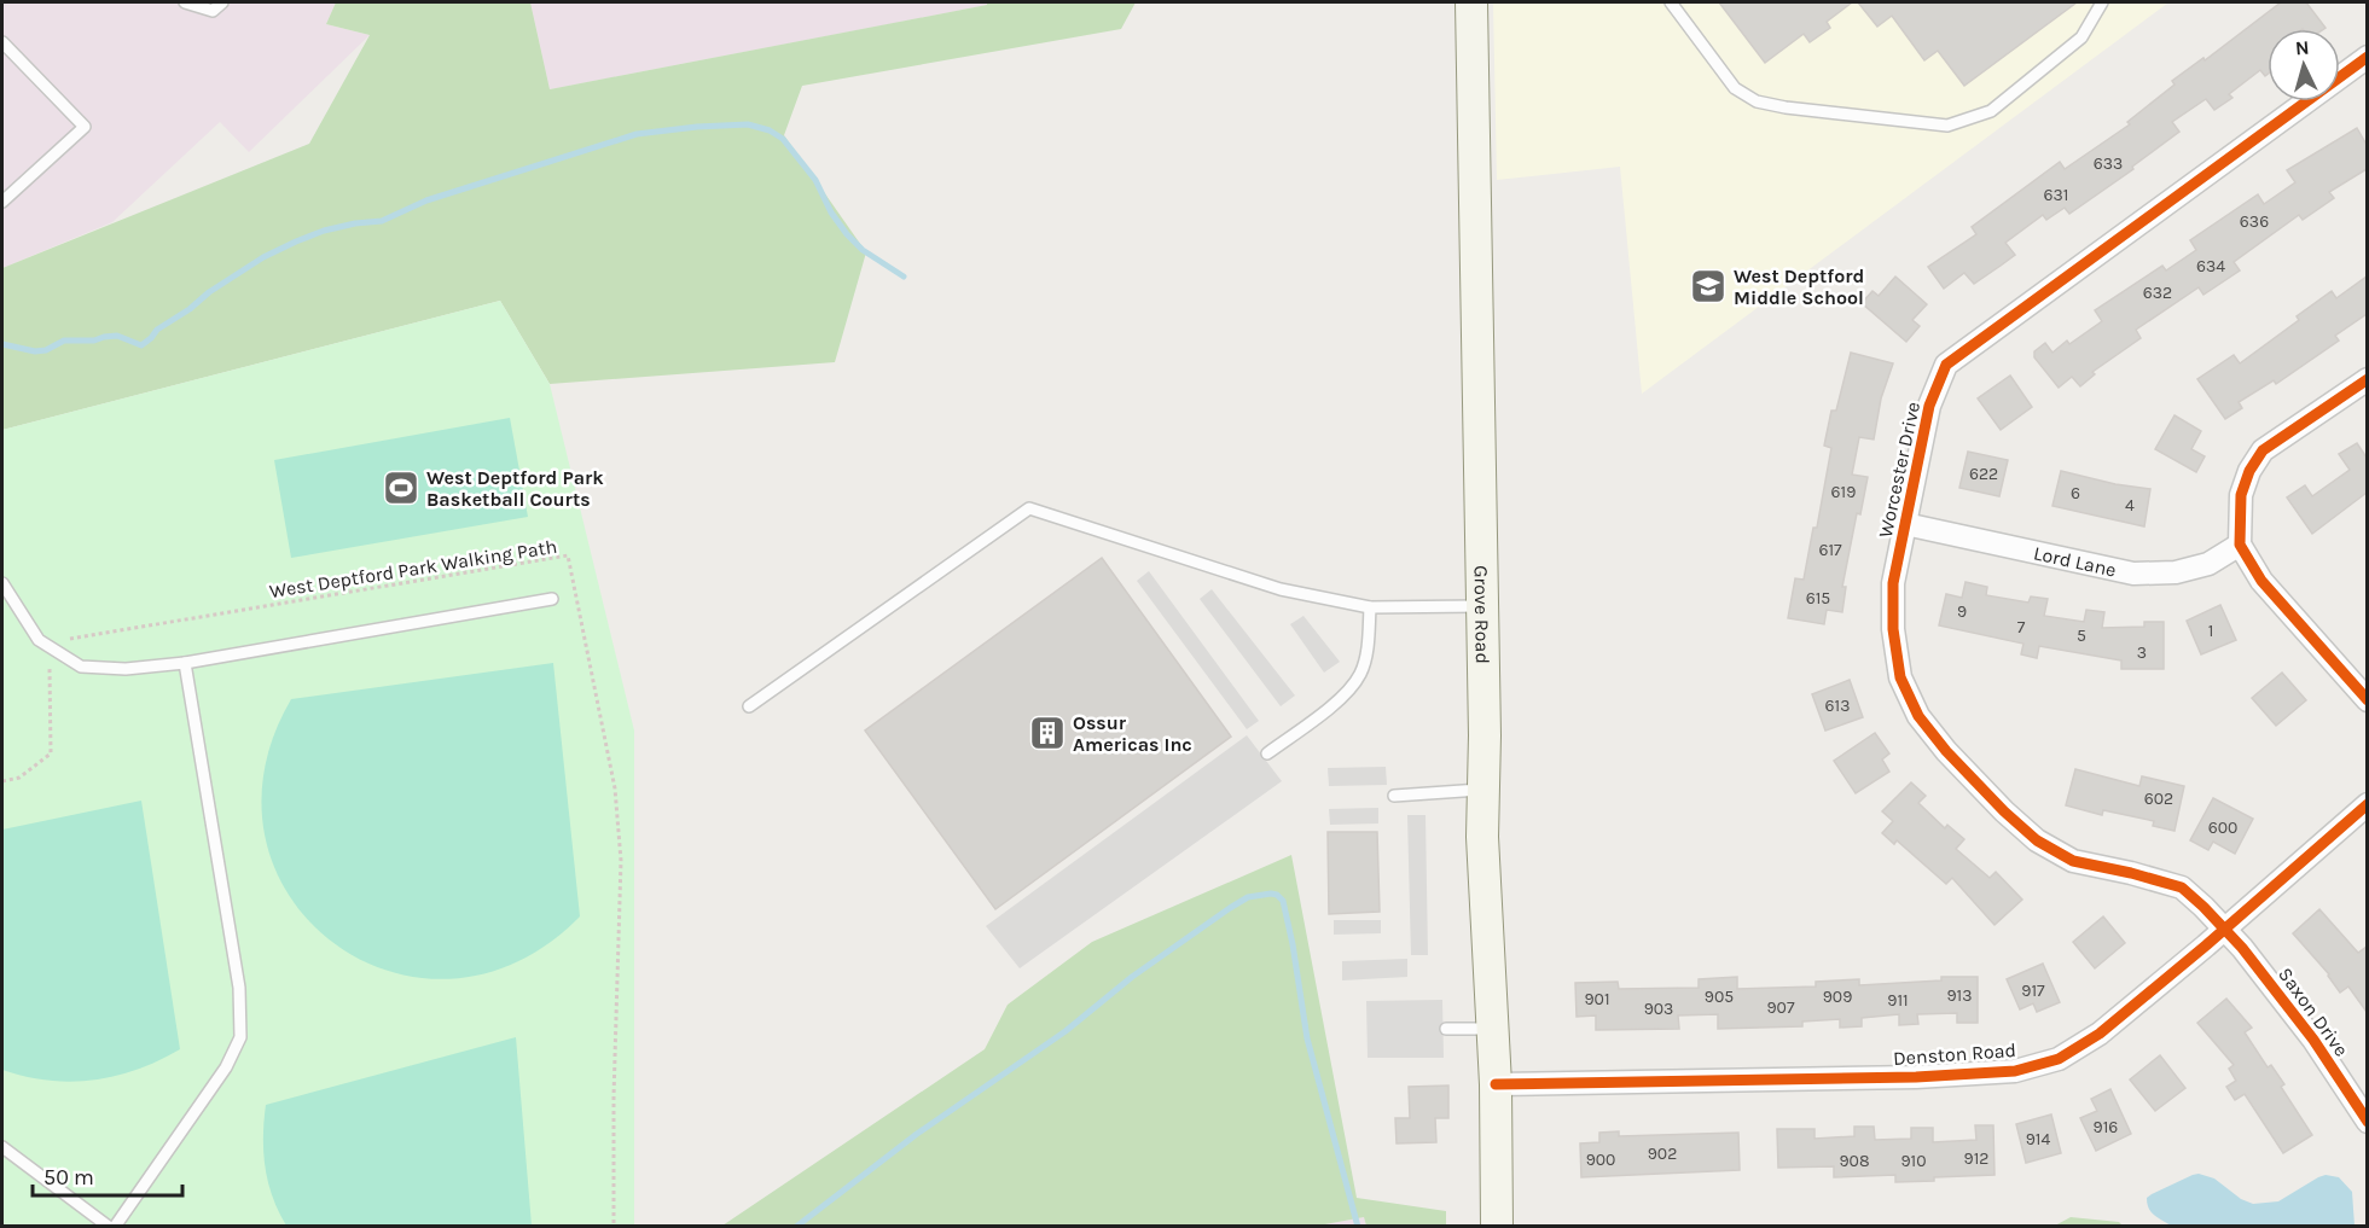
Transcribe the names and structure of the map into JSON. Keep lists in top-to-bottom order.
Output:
{
  "streets": {
    "main road": ["Grove Road"],
    "street": [
      "Worcester Drive",
      "Lord Lane",
      "Saxon Drive",
      "Denston Road"
    ],
    "path": ["West Deptford Park Walking Path"]
  },
  "crossings": [
    ["Worcester Drive", "Lord Lane"],
    ["Worcester Drive", "Saxon Drive"],
    ["Worcester Drive", "Denston Road"],
    ["Grove Road", "Denston Road"],
    ["Saxon Drive", "Denston Road"]
  ],
  "places": {
    "school or university": ["West Deptford Middle School"],
    "sports": ["West Deptford Park Basketball Courts"],
    "building": ["Ossur Americas Inc"]
  },
  "house_numbers": [
    "633",
    "631",
    "636",
    "634",
    "632",
    "622",
    "619",
    "6",
    "4",
    "617",
    "615",
    "9",
    "7",
    "1",
    "5",
    "3",
    "613",
    "602",
    "600",
    "917",
    "913",
    "905",
    "909",
    "901",
    "911",
    "907",
    "903",
    "916",
    "914",
    "902",
    "912",
    "900",
    "908",
    "910"
  ],
  "scale_bar": "50 m",
  "north": "top"
}
